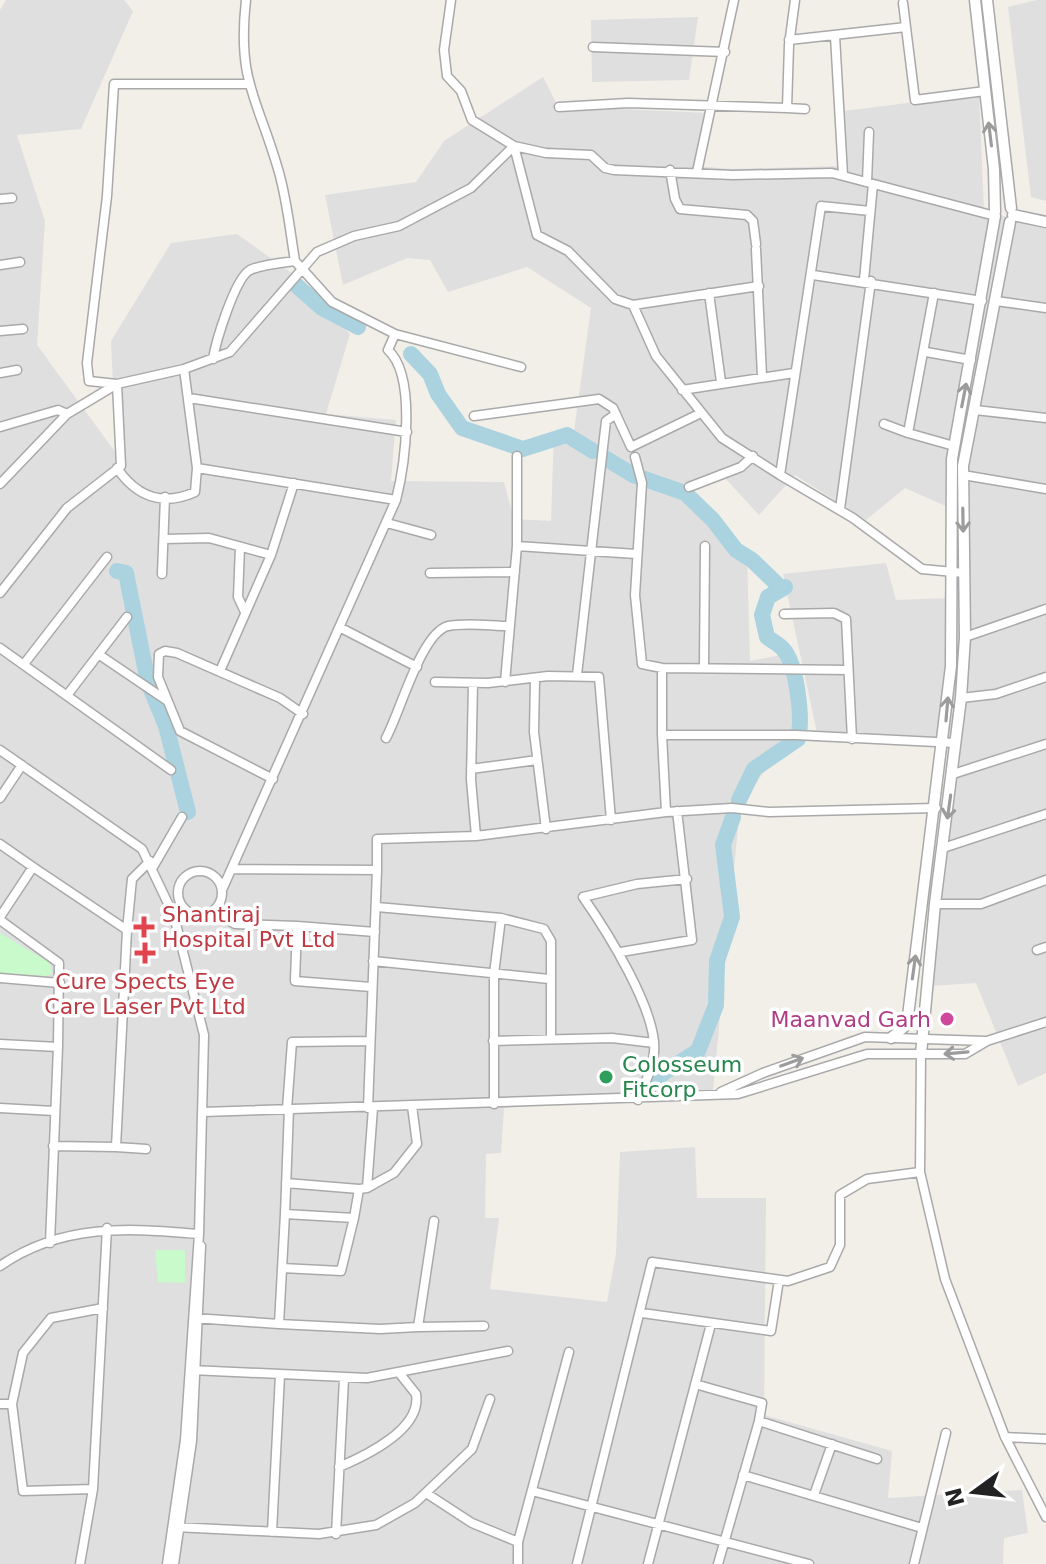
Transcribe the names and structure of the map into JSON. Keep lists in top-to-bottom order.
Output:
{
  "places": {
    "health": ["Shantiraj Hospital Pvt Ltd", "Cure Spects Eye Care Laser Pvt Ltd"],
    "other": ["Maanvad Garh", "Colosseum Fitcorp"]
  },
  "north": "left"
}
